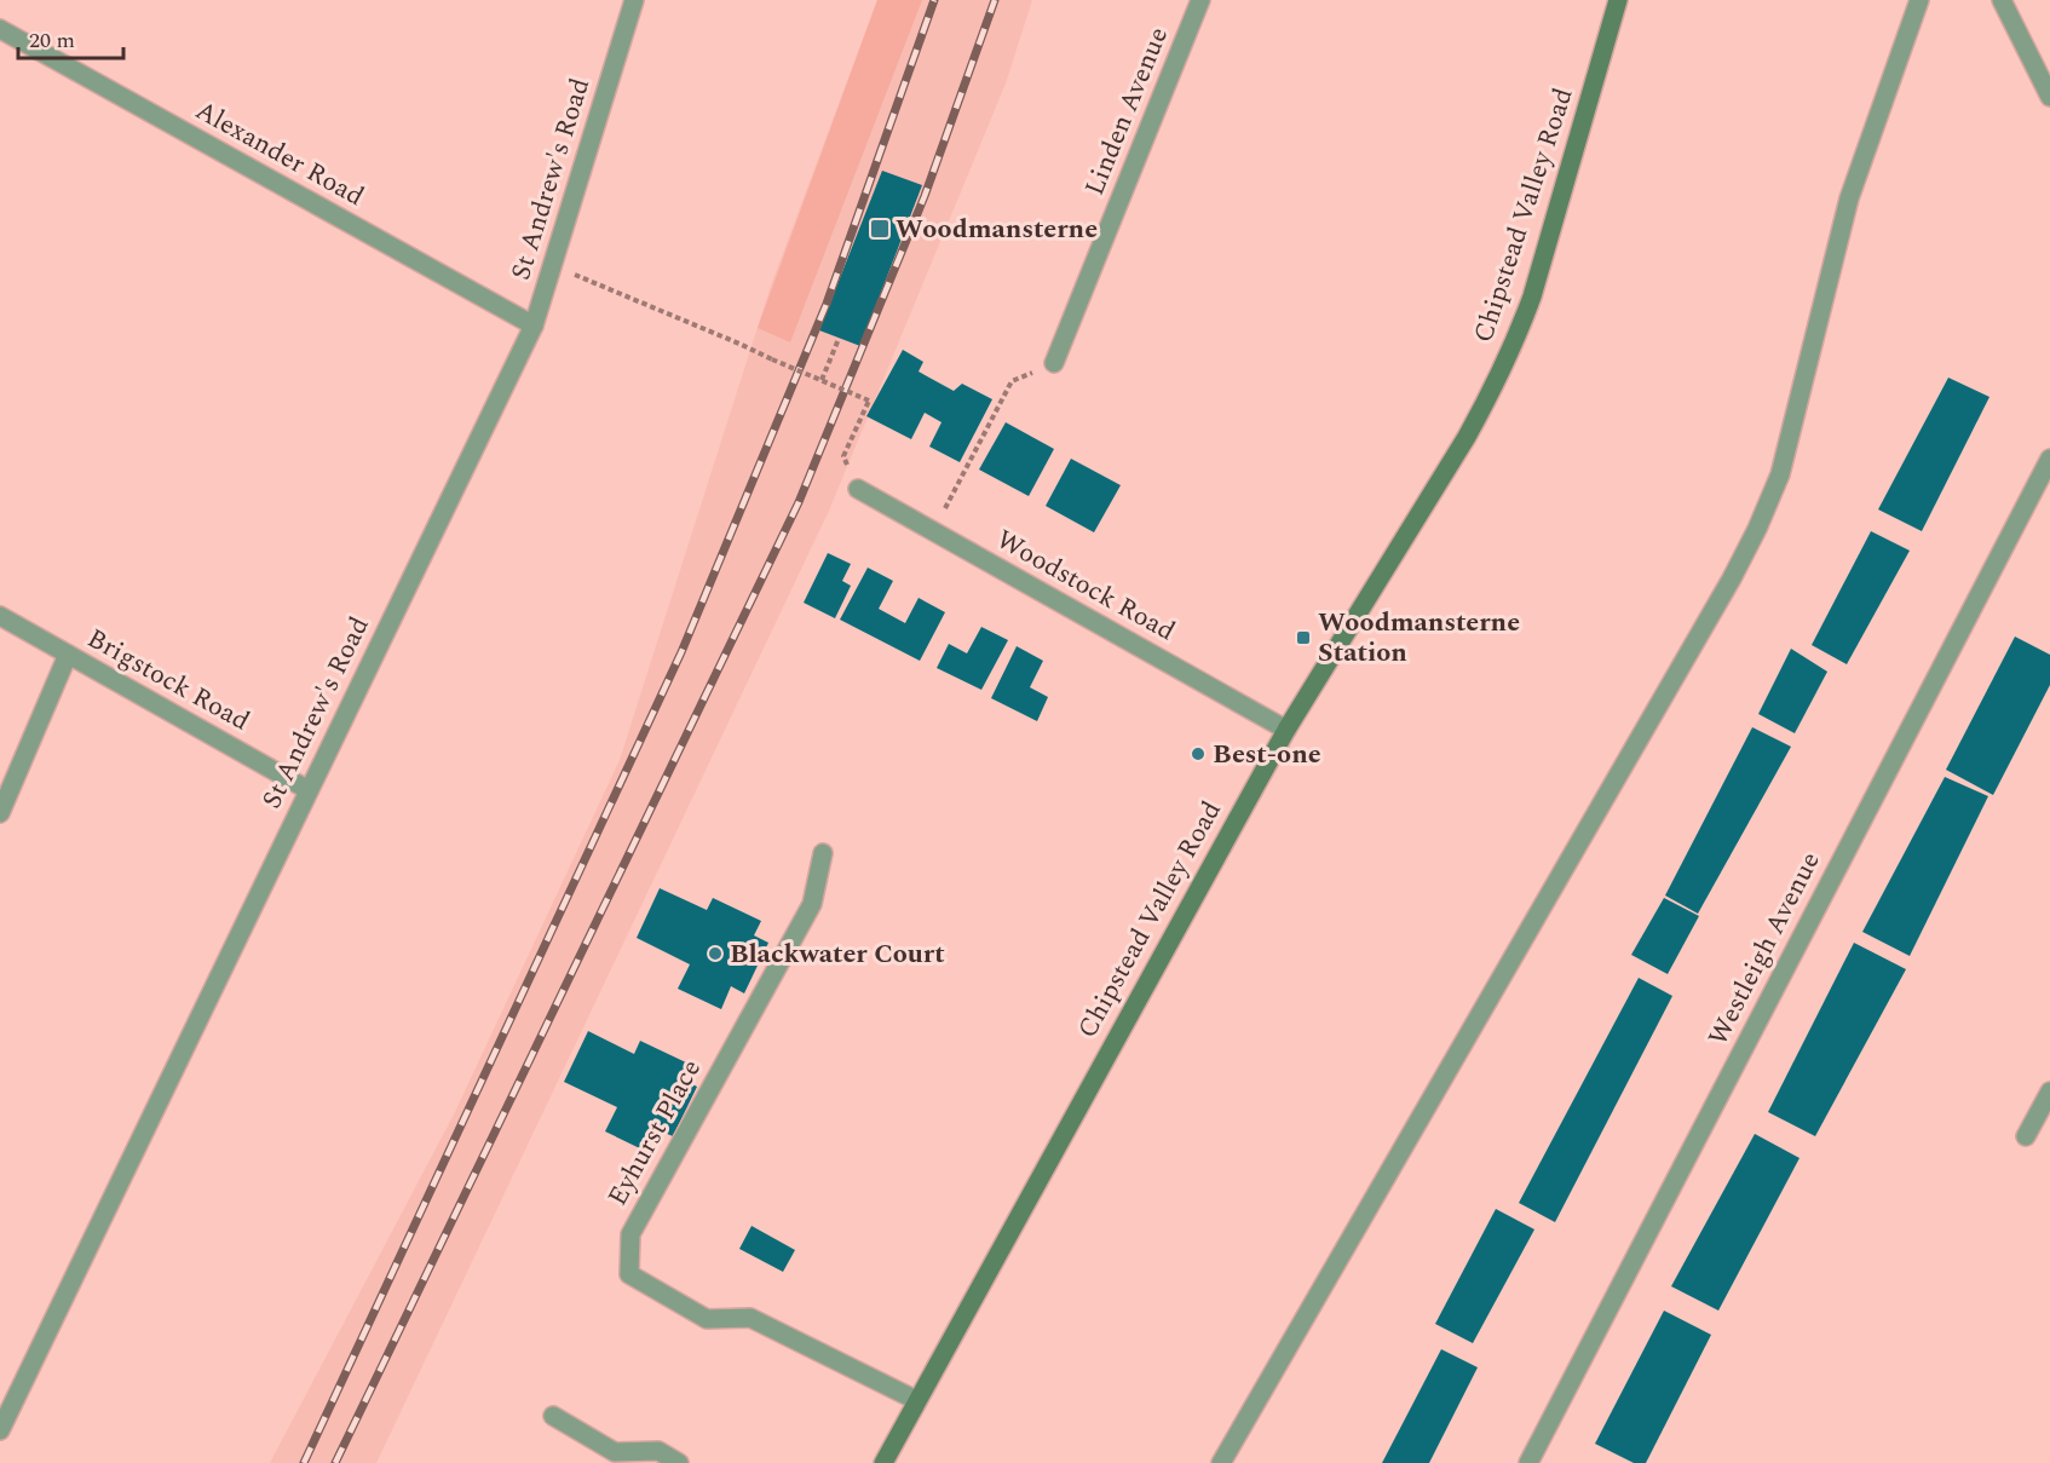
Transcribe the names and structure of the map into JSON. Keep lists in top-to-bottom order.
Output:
{
  "streets": {
    "main road": ["Chipstead Valley Road"],
    "street": [
      "Linden Avenue",
      "Alexander Road",
      "St Andrew's Road",
      "Woodstock Road",
      "Brigstock Road",
      "Westleigh Avenue",
      "Eyhurst Place"
    ]
  },
  "crossings": [
    ["Alexander Road", "St Andrew's Road"],
    ["St Andrew's Road", "Brigstock Road"],
    ["Chipstead Valley Road", "Woodstock Road"],
    ["Chipstead Valley Road", "Eyhurst Place"]
  ],
  "places": {
    "transit": ["Woodmansterne", "Woodmansterne Station"],
    "other": ["Best-one", "Blackwater Court"]
  },
  "scale_bar": "20 m"
}
